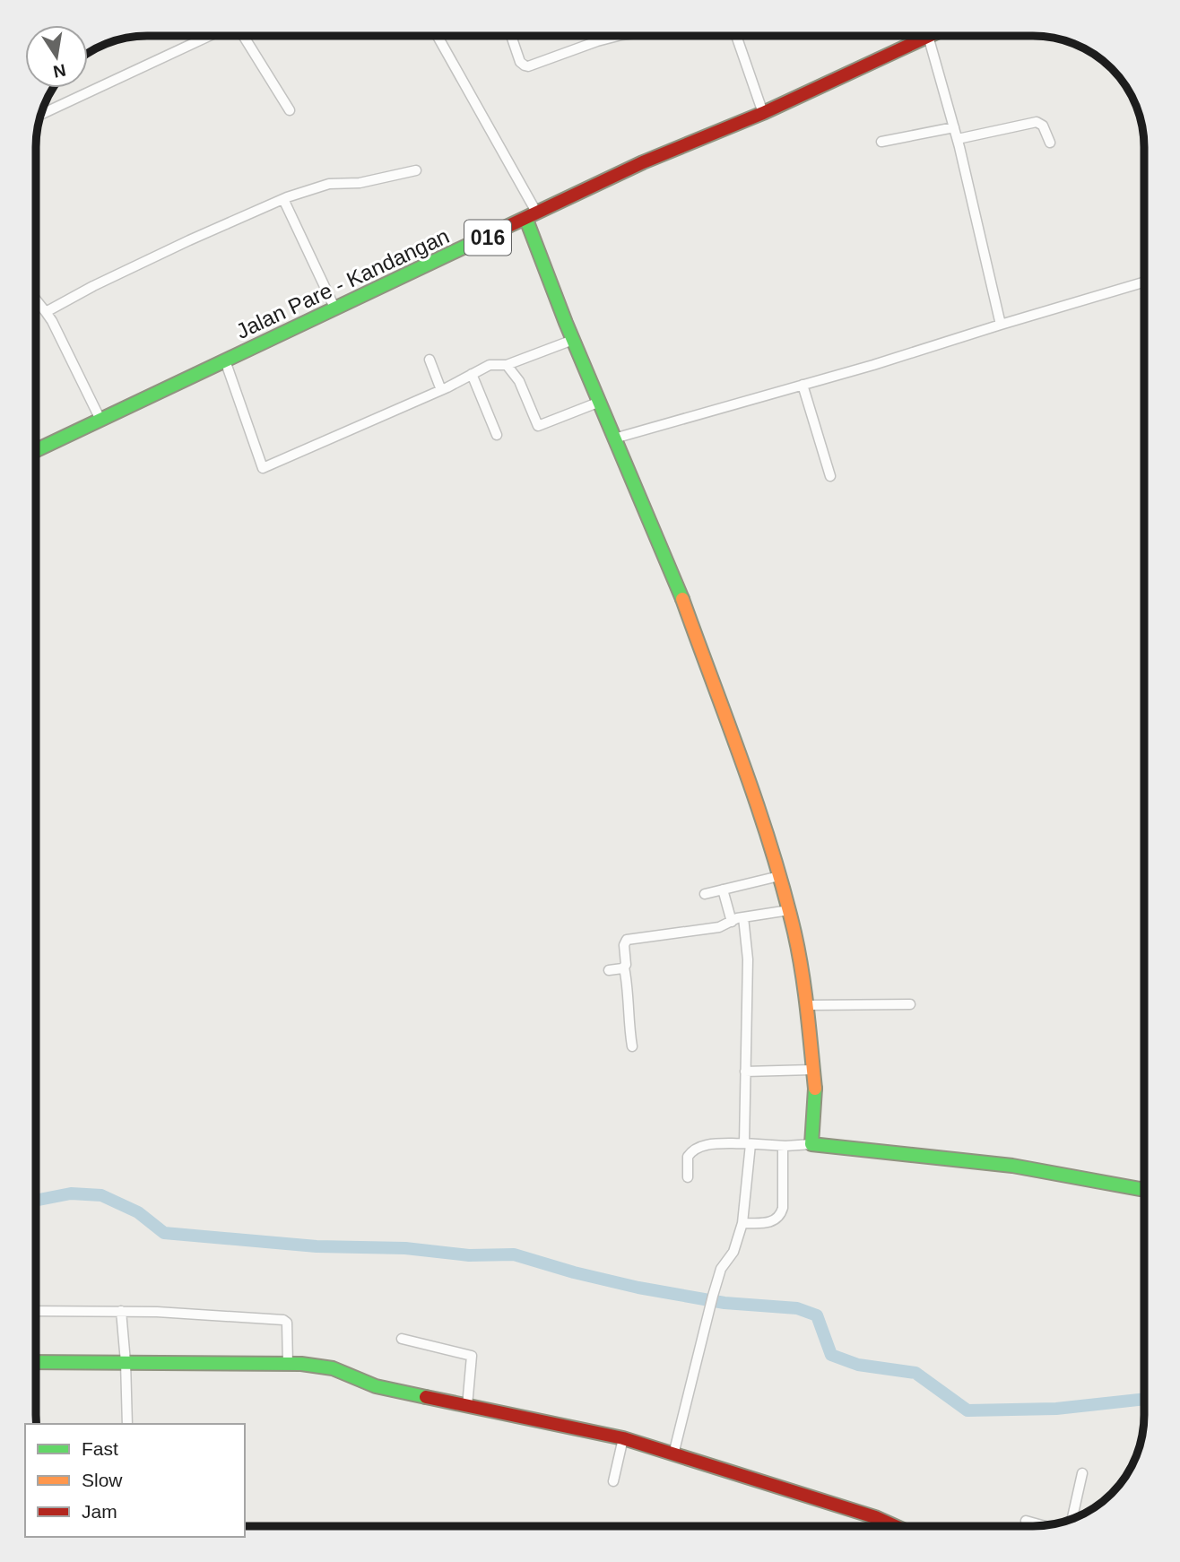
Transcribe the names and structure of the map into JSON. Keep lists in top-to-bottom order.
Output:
{
  "streets": {
    "street": ["016", "Jalan Pare - Kandangan"]
  },
  "legend": ["Fast", "Slow", "Jam"],
  "north": "bottom"
}
